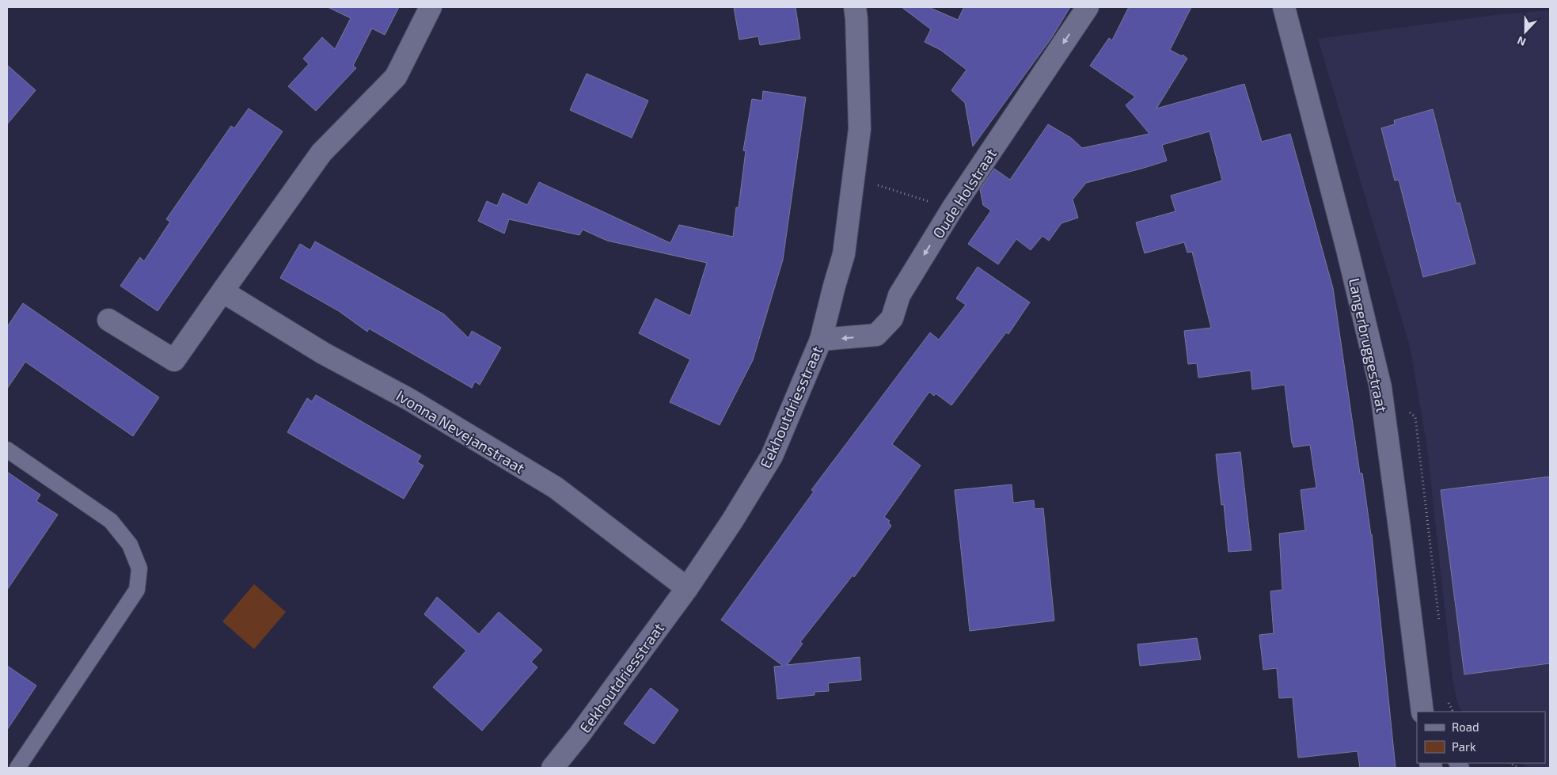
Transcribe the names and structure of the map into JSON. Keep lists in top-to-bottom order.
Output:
{
  "streets": {
    "street": [
      "Oude Holstraat",
      "Langerbruggestraat",
      "Eekhoutdriesstraat",
      "Ivonna Nevejanstraat"
    ]
  },
  "crossings": [
    ["Oude Holstraat", "Eekhoutdriesstraat"],
    ["Eekhoutdriesstraat", "Ivonna Nevejanstraat"]
  ],
  "one_way": ["Oude Holstraat"],
  "legend": ["Road", "Park"],
  "north": "bottom"
}
